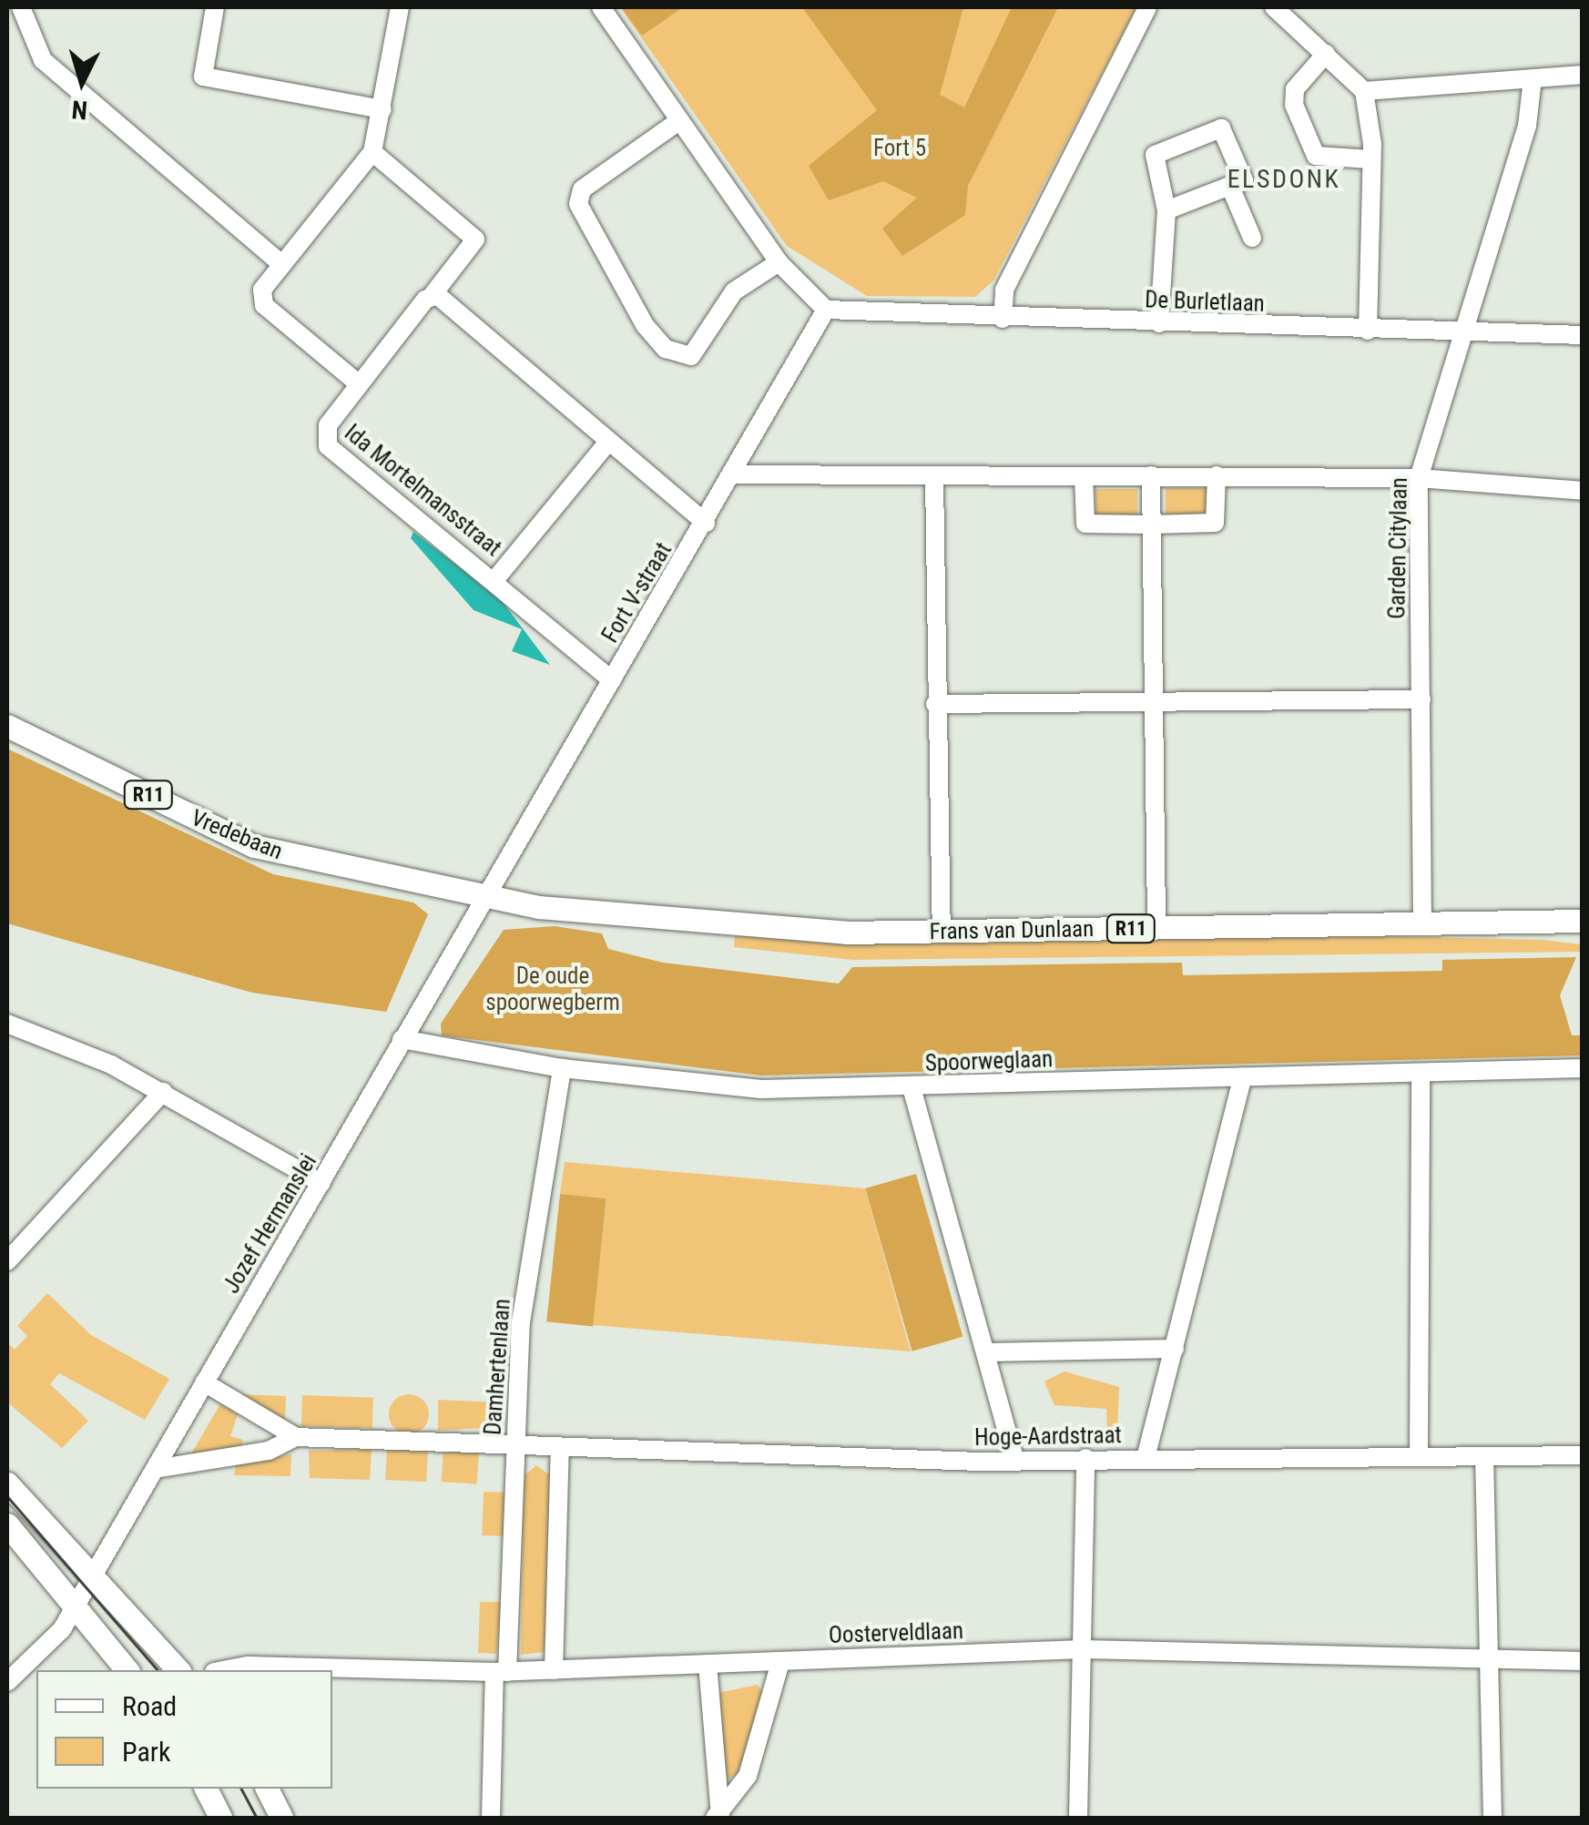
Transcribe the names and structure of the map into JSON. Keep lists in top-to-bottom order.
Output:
{
  "streets": {
    "main road": ["R11", "Vredebaan", "Frans van Dunlaan"],
    "street": [
      "De Burletlaan",
      "Ida Mortelmansstraat",
      "Garden Citylaan",
      "Fort V-straat",
      "Spoorweglaan",
      "Jozef Hermanslei",
      "Damhertenlaan",
      "Hoge-Aardstraat",
      "Oosterveldlaan"
    ]
  },
  "crossings": [
    ["De Burletlaan", "Garden Citylaan"],
    ["De Burletlaan", "Fort V-straat"],
    ["Ida Mortelmansstraat", "Fort V-straat"],
    ["Garden Citylaan", "Frans van Dunlaan"],
    ["Fort V-straat", "Vredebaan"],
    ["Fort V-straat", "Frans van Dunlaan"],
    ["Fort V-straat", "Jozef Hermanslei"],
    ["Vredebaan", "Frans van Dunlaan"],
    ["Vredebaan", "Jozef Hermanslei"],
    ["Frans van Dunlaan", "Jozef Hermanslei"],
    ["Spoorweglaan", "Jozef Hermanslei"],
    ["Spoorweglaan", "Damhertenlaan"],
    ["Damhertenlaan", "Hoge-Aardstraat"],
    ["Damhertenlaan", "Oosterveldlaan"]
  ],
  "districts": ["ELSDONK"],
  "parks": ["Fort 5", "De oude spoorwegberm"],
  "legend": ["Road", "Park"],
  "north": "bottom"
}
